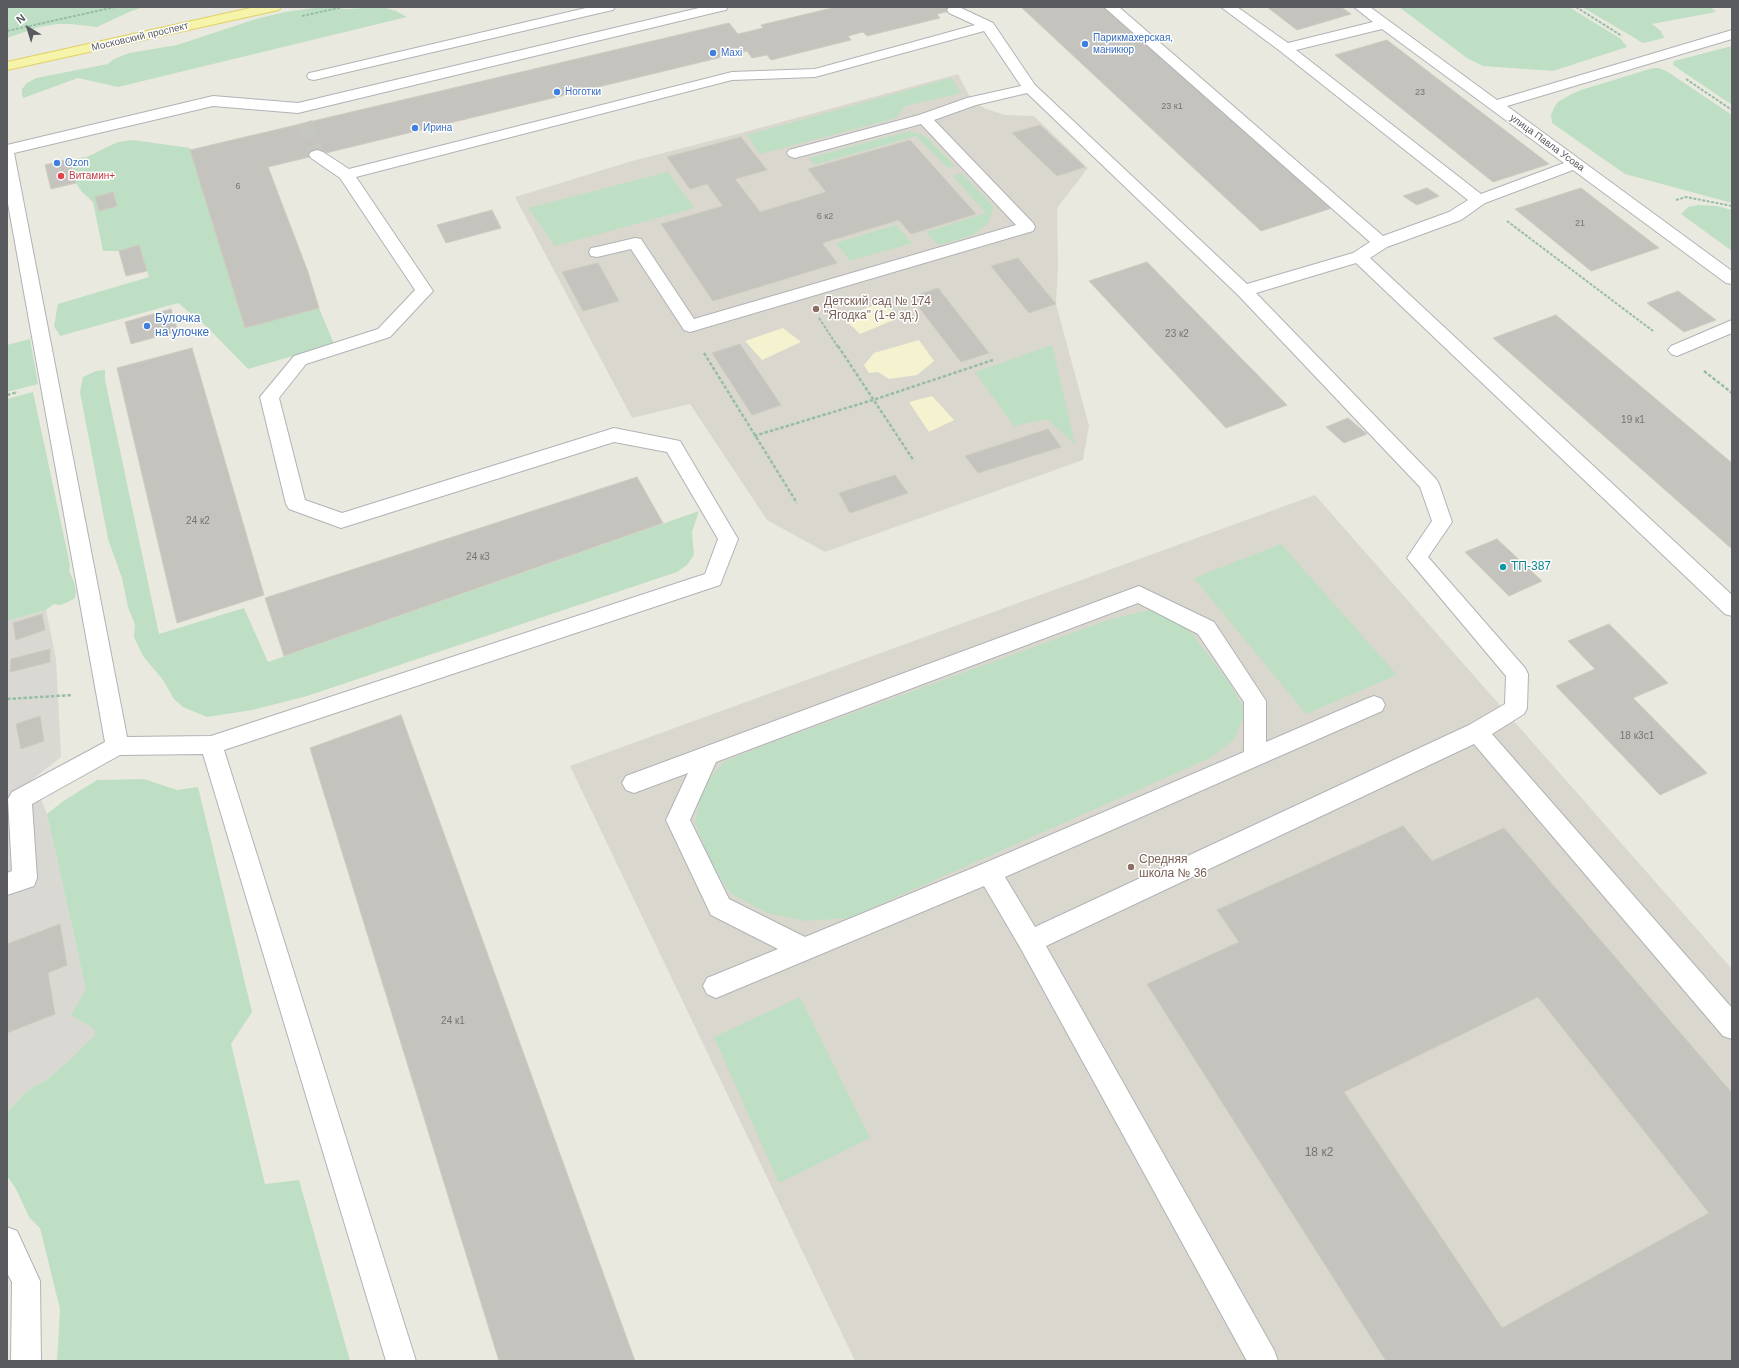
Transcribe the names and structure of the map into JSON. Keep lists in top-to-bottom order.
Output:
{
  "streets": {
    "main road": ["Московский проспект"],
    "street": ["улица Павла Усова"]
  },
  "places": [
    "Парикмахерская, маникюр",
    "Maxi",
    "Ноготки",
    "Ирина",
    "Ozon",
    "Витамин+",
    "Детский сад № 174 \"Ягодка\" (1-е зд.)",
    "Булочка на улочке",
    "ТП-387",
    "Средняя школа № 36"
  ],
  "house_numbers": [
    "23",
    "23 к1",
    "6",
    "6 к2",
    "21",
    "23 к2",
    "19 к1",
    "24 к2",
    "24 к3",
    "18 к3с1",
    "24 к1",
    "18 к2"
  ],
  "north": "top left"
}
